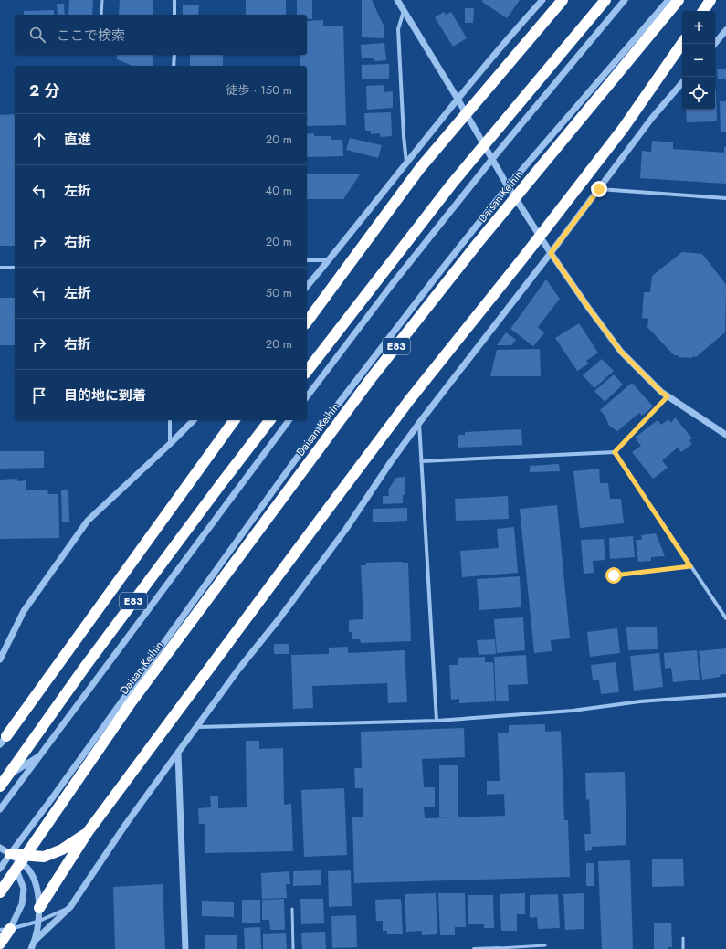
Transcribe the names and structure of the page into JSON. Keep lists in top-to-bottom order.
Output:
{
  "streets": {
    "highway": ["Daisan Keihin", "E83"]
  },
  "page": {
    "map_buttons": ["+", "−"],
    "search": "ここで検索",
    "heading": ["2 分", "徒歩 · 150 m"],
    "list": [
      ["直進", "20 m"],
      ["左折", "40 m"],
      ["右折", "20 m"],
      ["左折", "50 m"],
      ["右折", "20 m"],
      "目的地に到着"
    ]
  }
}
